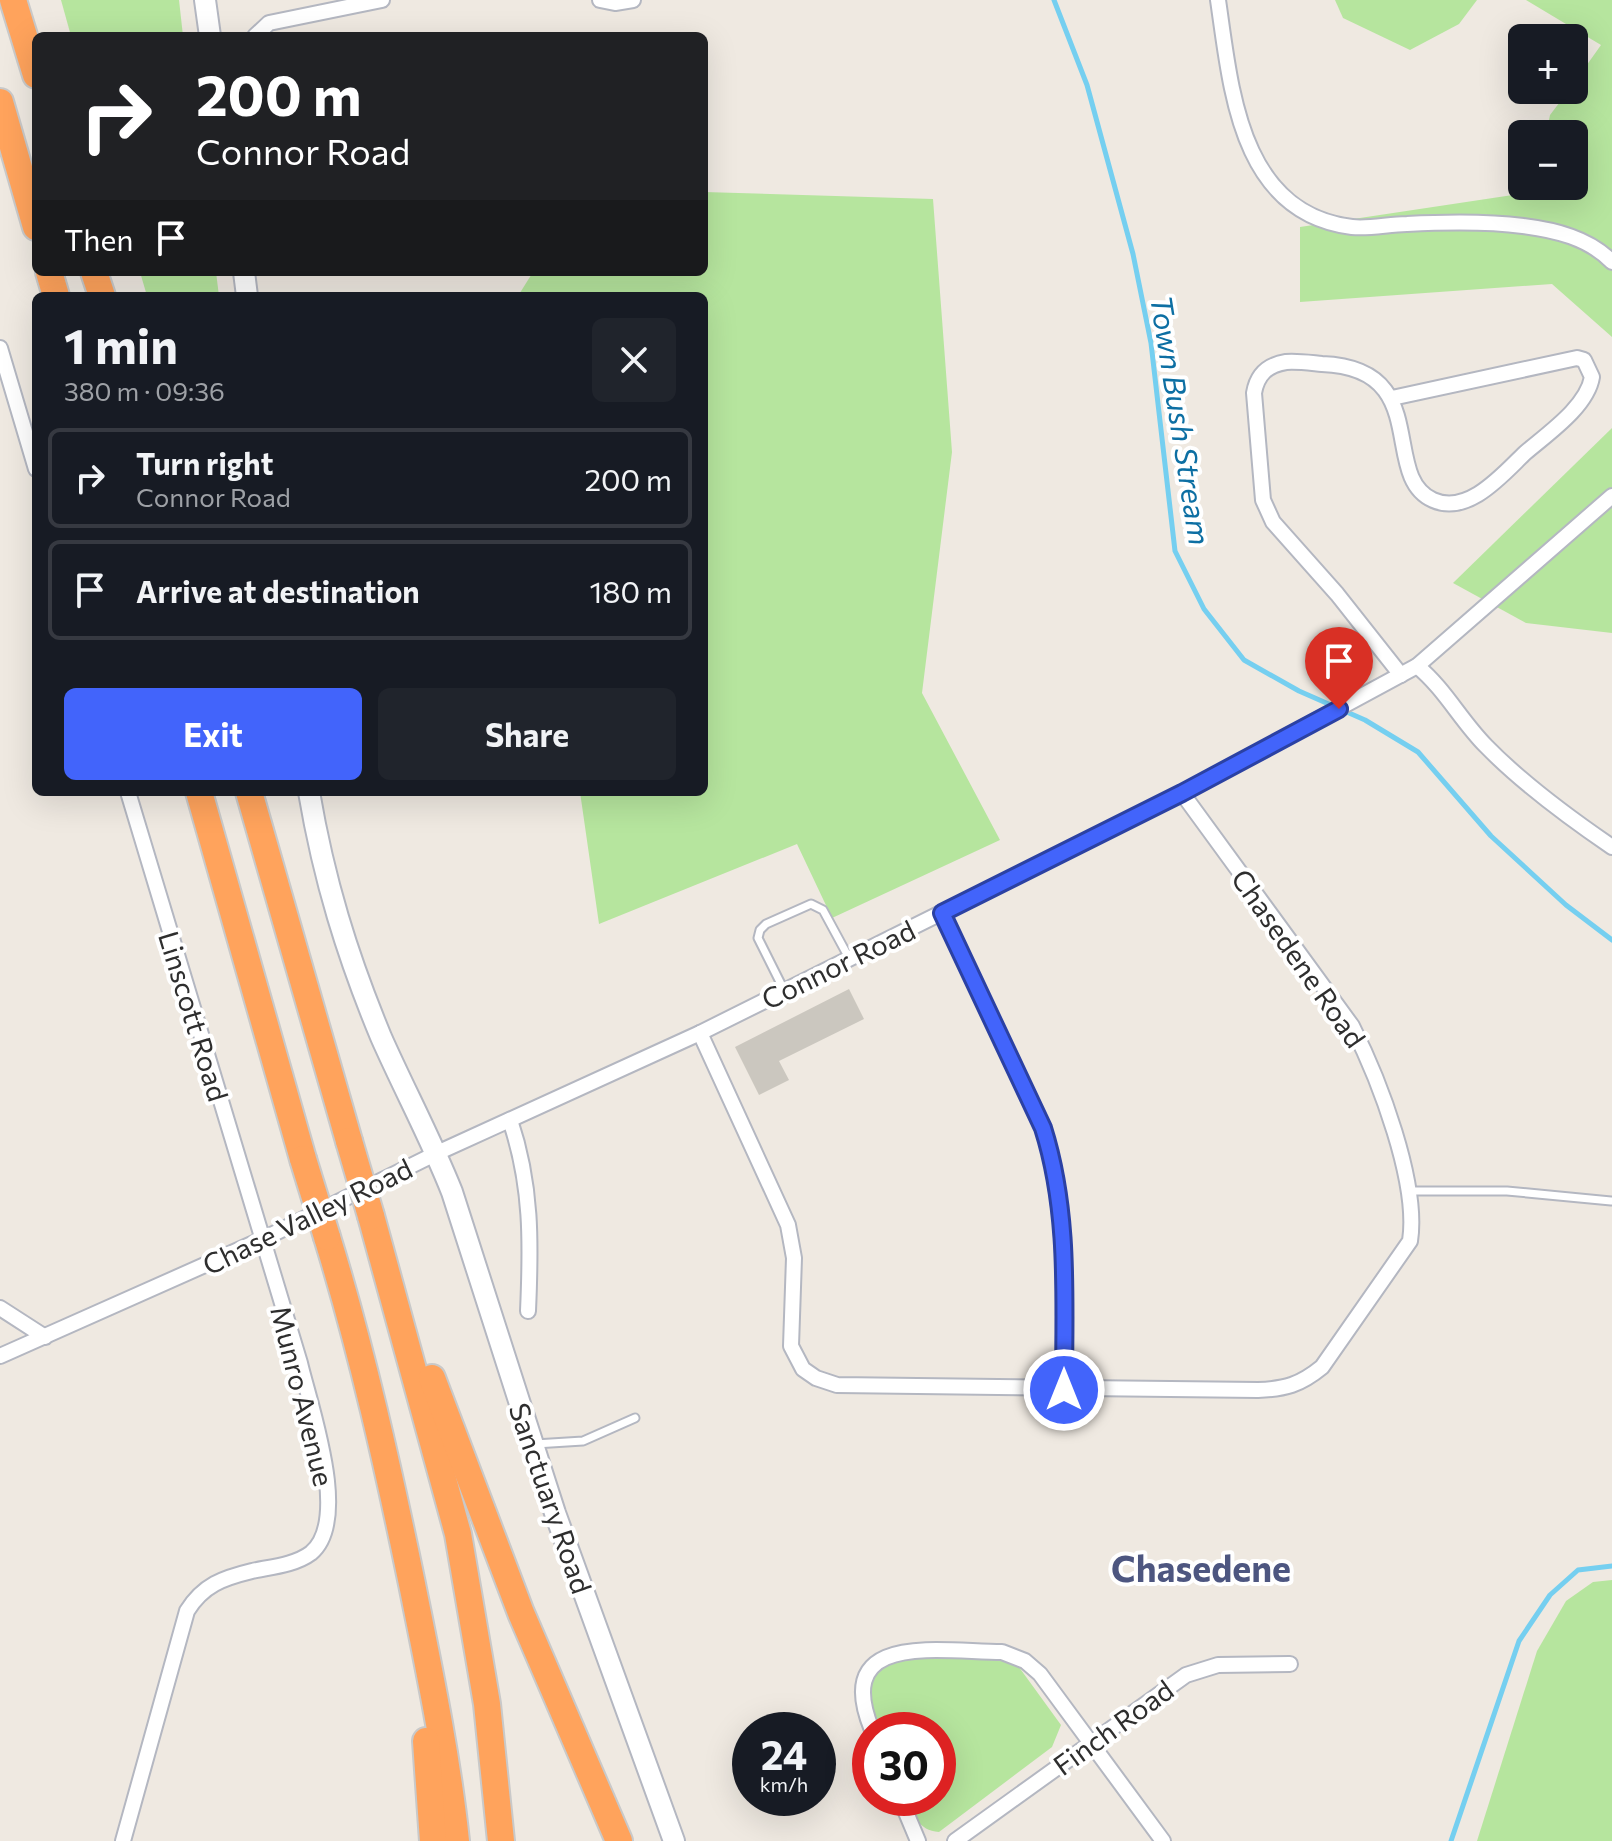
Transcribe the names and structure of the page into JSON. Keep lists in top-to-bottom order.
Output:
{
  "streets": {
    "street": [
      "Chasedene Road",
      "Connor Road",
      "Linscott Road",
      "Chase Valley Road",
      "Munro Avenue",
      "Sanctuary Road",
      "Finch Road"
    ]
  },
  "crossings": [
    ["Chasedene Road", "Connor Road"],
    ["Connor Road", "Chase Valley Road"],
    ["Connor Road", "Sanctuary Road"],
    ["Linscott Road", "Chase Valley Road"],
    ["Linscott Road", "Munro Avenue"],
    ["Chase Valley Road", "Munro Avenue"],
    ["Chase Valley Road", "Sanctuary Road"]
  ],
  "districts": ["Chasedene"],
  "water": ["Town Bush Stream"],
  "page": {
    "map_buttons": ["+", "−"],
    "turn": ["200 m", "Connor Road"],
    "then": "Then",
    "heading": ["1 min", "380 m · 09:36"],
    "list": [
      {
        "name": "Turn right",
        "note": "Connor Road",
        "value": "200 m"
      },
      {
        "name": "Arrive at destination",
        "value": "180 m"
      }
    ],
    "buttons": ["Exit", "Share"],
    "speed": "24 km/h",
    "limit": "30"
  }
}
